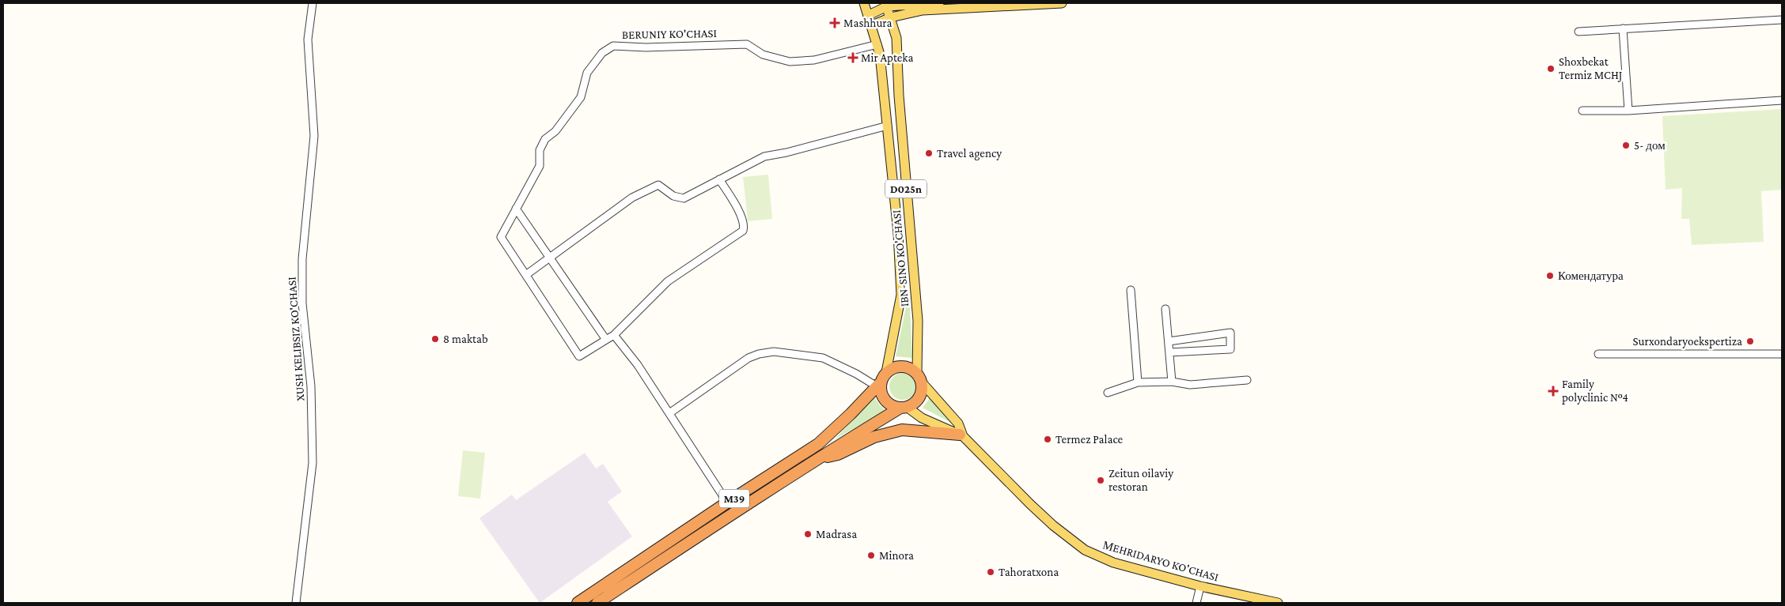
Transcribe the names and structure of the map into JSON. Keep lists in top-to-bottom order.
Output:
{
  "streets": {
    "highway": ["M39"],
    "main road": ["D025n", "IBN-SINO KO'CHASI", "МEHRIDARYO KO'CHASI"],
    "street": ["BERUNIY KO'CHASI", "XUSH KELIBSIZ KO'CHASI"]
  },
  "crossings": [
    ["BERUNIY KO'CHASI", "IBN-SINO KO'CHASI"],
    ["IBN-SINO KO'CHASI", "M39"]
  ],
  "places": {
    "health": ["Mashhura", "Mir Apteka", "Family polyclinic №4"],
    "other": [
      "Shoxbekat Termiz MCHJ",
      "5- дом",
      "Travel agency",
      "Комендатура",
      "8 maktab",
      "Surxondaryoekspertiza",
      "Termez Palace",
      "Zeitun oilaviy restoran",
      "Madrasa",
      "Minora",
      "Tahoratxona"
    ]
  }
}
